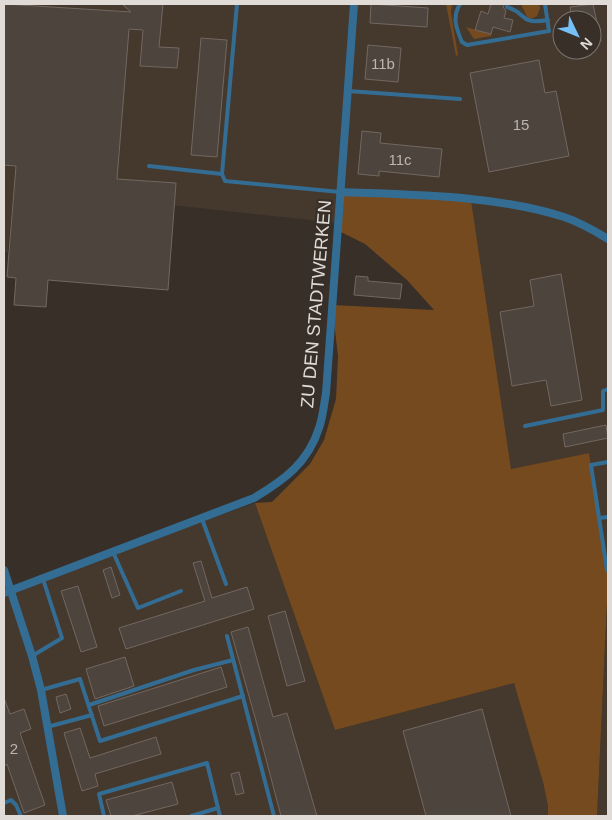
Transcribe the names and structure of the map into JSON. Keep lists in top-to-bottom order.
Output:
{
  "streets": {
    "street": ["ZU DEN STADTWERKEN"]
  },
  "house_numbers": [
    "11b",
    "15",
    "11c",
    "2"
  ],
  "north": "bottom right"
}
